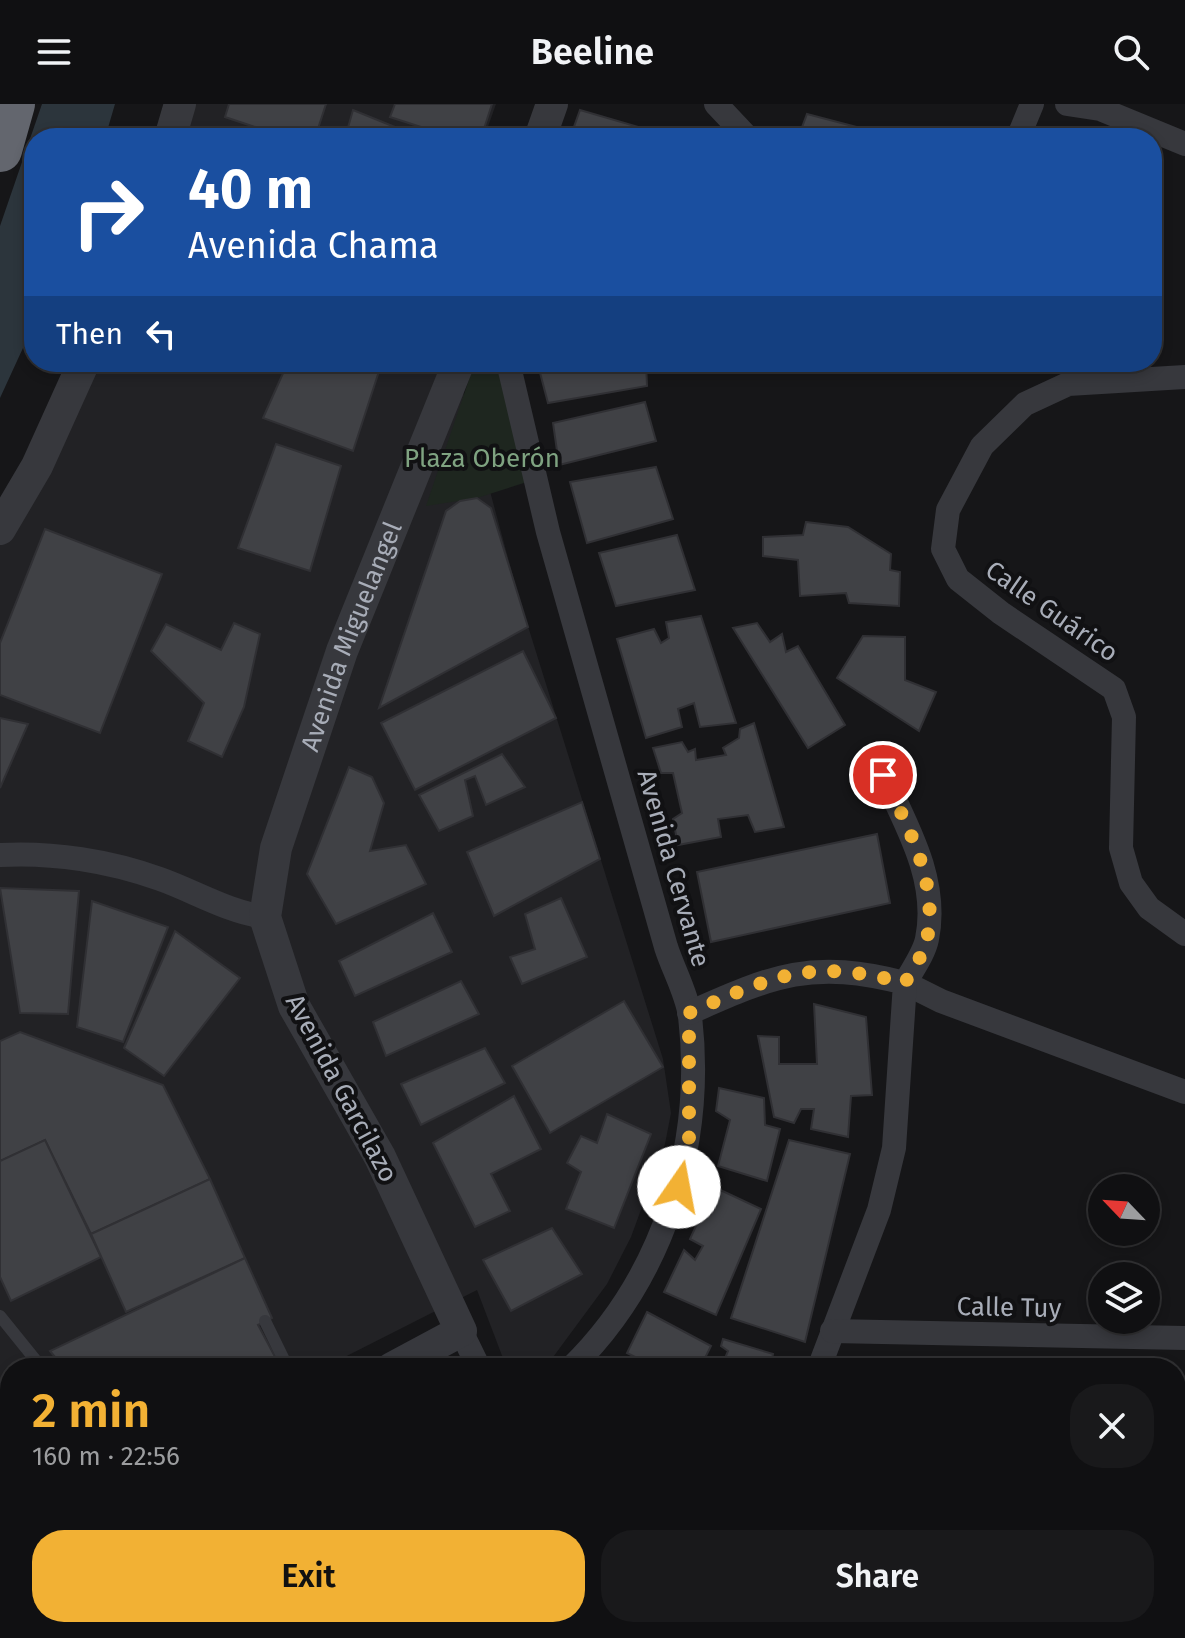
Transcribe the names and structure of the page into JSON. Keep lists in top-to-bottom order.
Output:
{
  "streets": {
    "street": [
      "Calle Guárico",
      "Avenida Miguelangel",
      "Avenida Cervante",
      "Avenida Garcilazo",
      "Calle Tuy"
    ]
  },
  "crossings": [
    ["Avenida Miguelangel", "Avenida Garcilazo"]
  ],
  "parks": ["Plaza Oberón"],
  "north": "top left",
  "page": {
    "header": "Beeline",
    "turn": ["40 m", "Avenida Chama"],
    "then": "Then",
    "heading": ["2 min", "160 m · 22:56"],
    "buttons": ["Exit", "Share"]
  }
}
